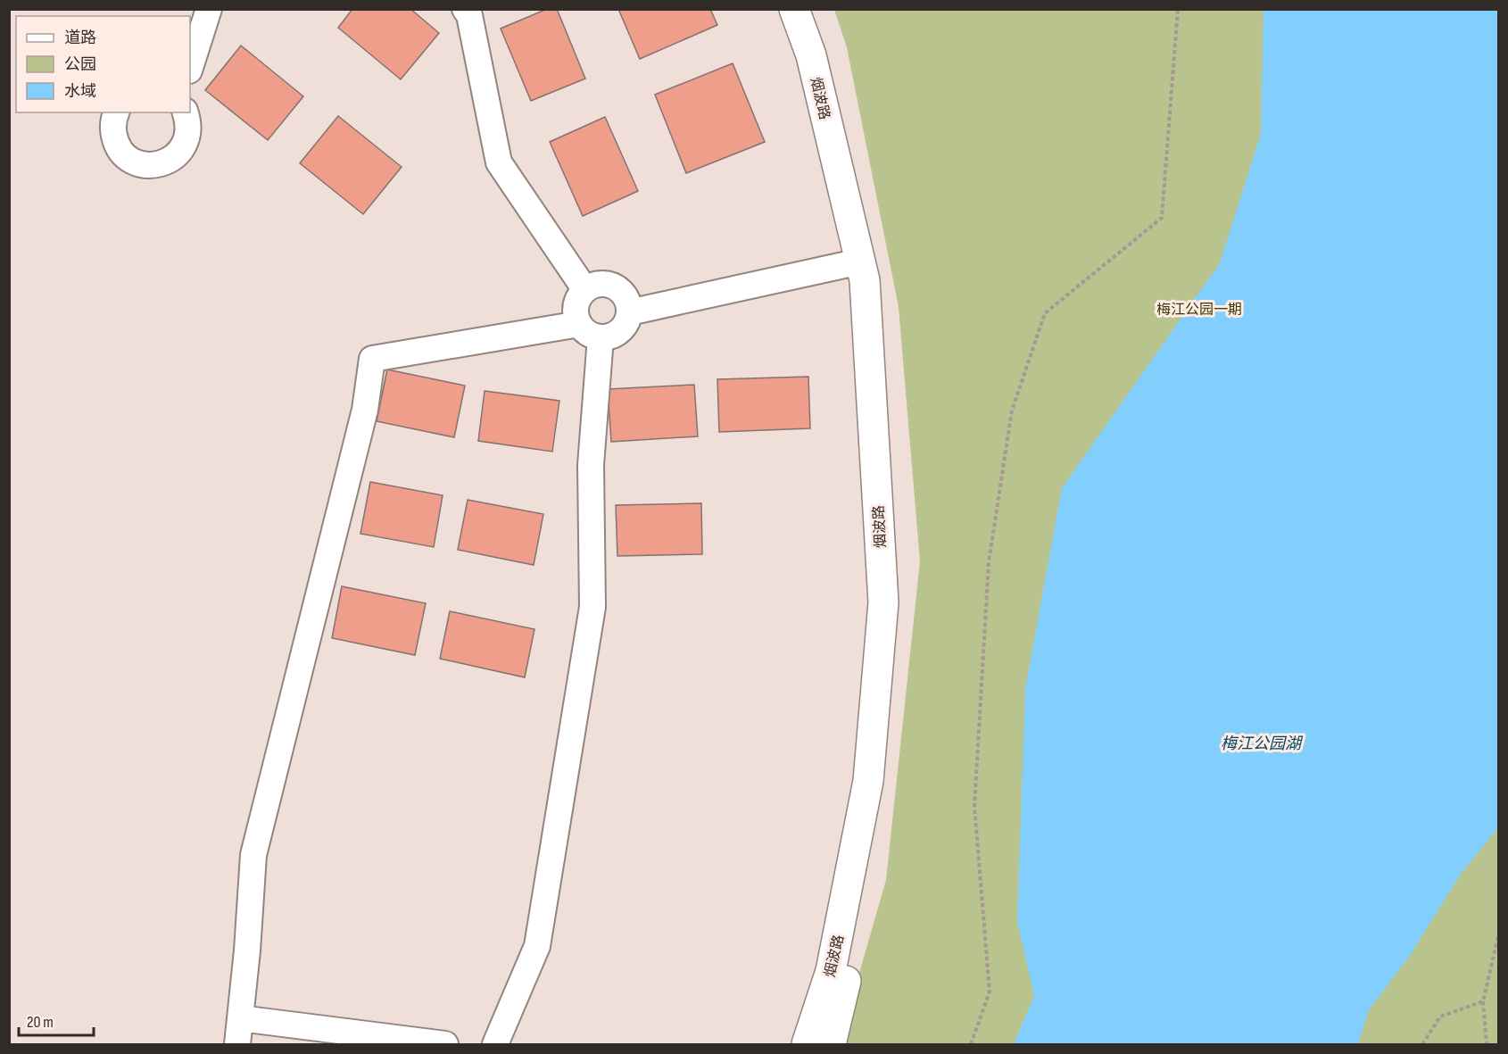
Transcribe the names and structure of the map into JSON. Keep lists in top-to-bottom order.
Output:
{
  "streets": {
    "main road": ["烟波路"]
  },
  "water": ["梅江公园湖"],
  "parks": ["梅江公园一期"],
  "legend": ["道路", "公园", "水域"],
  "scale_bar": "20 m"
}
